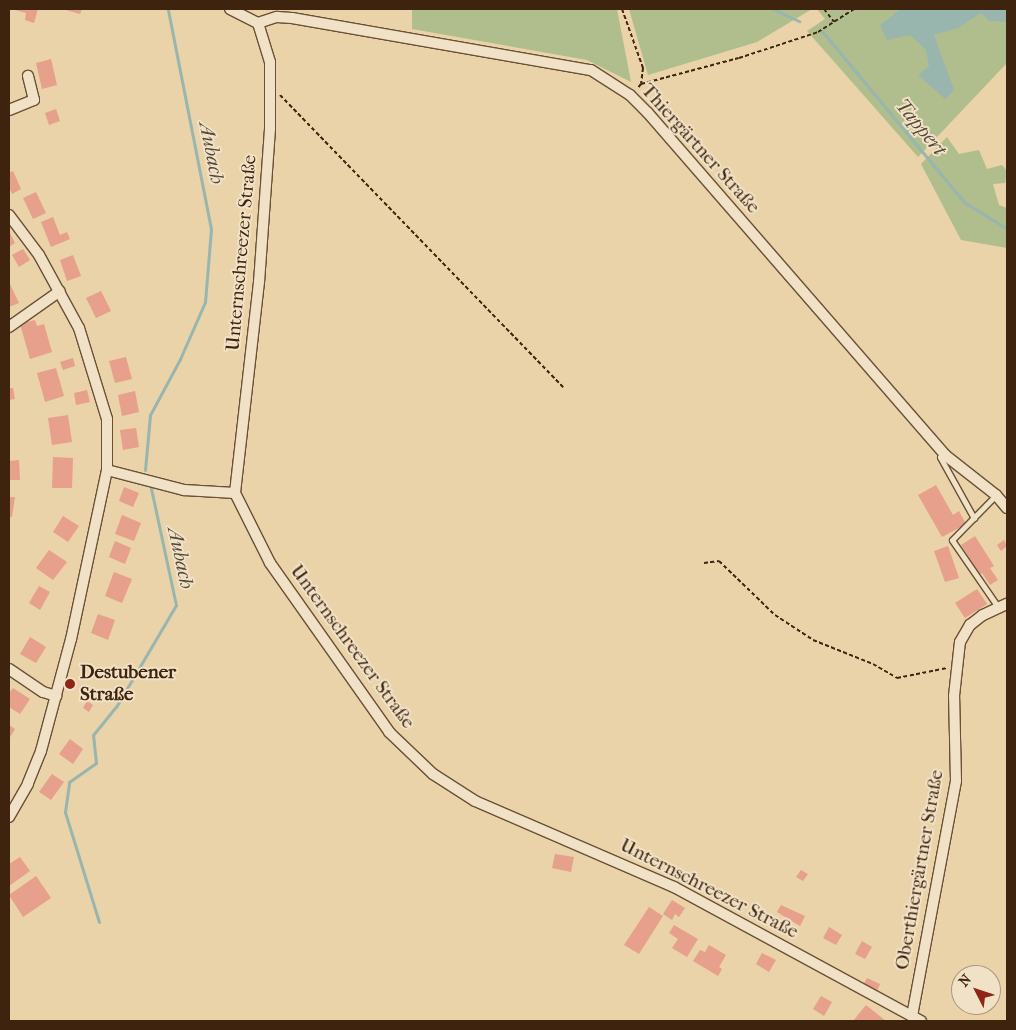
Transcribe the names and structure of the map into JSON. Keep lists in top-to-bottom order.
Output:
{
  "streets": {
    "street": ["Thiergärtner Straße", "Unternschreezer Straße", "Oberthiergärtner Straße"]
  },
  "crossings": [
    ["Thiergärtner Straße", "Unternschreezer Straße"],
    ["Unternschreezer Straße", "Oberthiergärtner Straße"]
  ],
  "water": ["Tappert", "Aubach"],
  "places": ["Destubener Straße"],
  "north": "top left"
}
